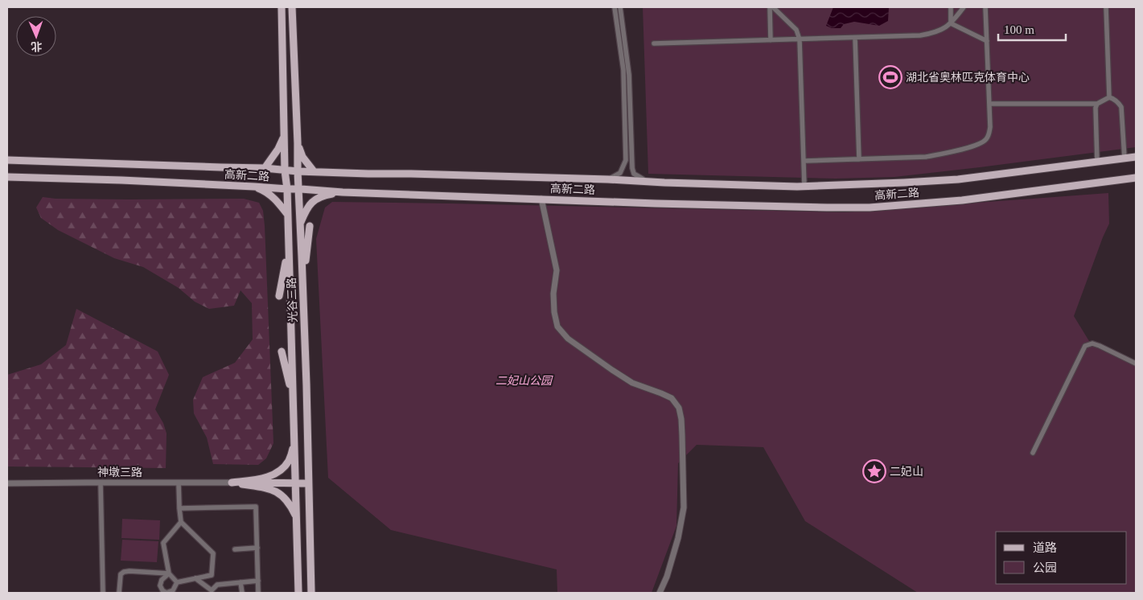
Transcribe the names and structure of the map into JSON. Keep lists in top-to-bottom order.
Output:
{
  "streets": {
    "main road": ["高新二路", "光谷三路"],
    "street": ["神墩三路"]
  },
  "crossings": [
    ["高新二路", "光谷三路"]
  ],
  "parks": ["二妃山公园"],
  "places": {
    "sports": ["湖北省奥林匹克体育中心"],
    "place": ["二妃山"]
  },
  "legend": ["道路", "公园"],
  "scale_bar": "100 m",
  "north": "bottom"
}
